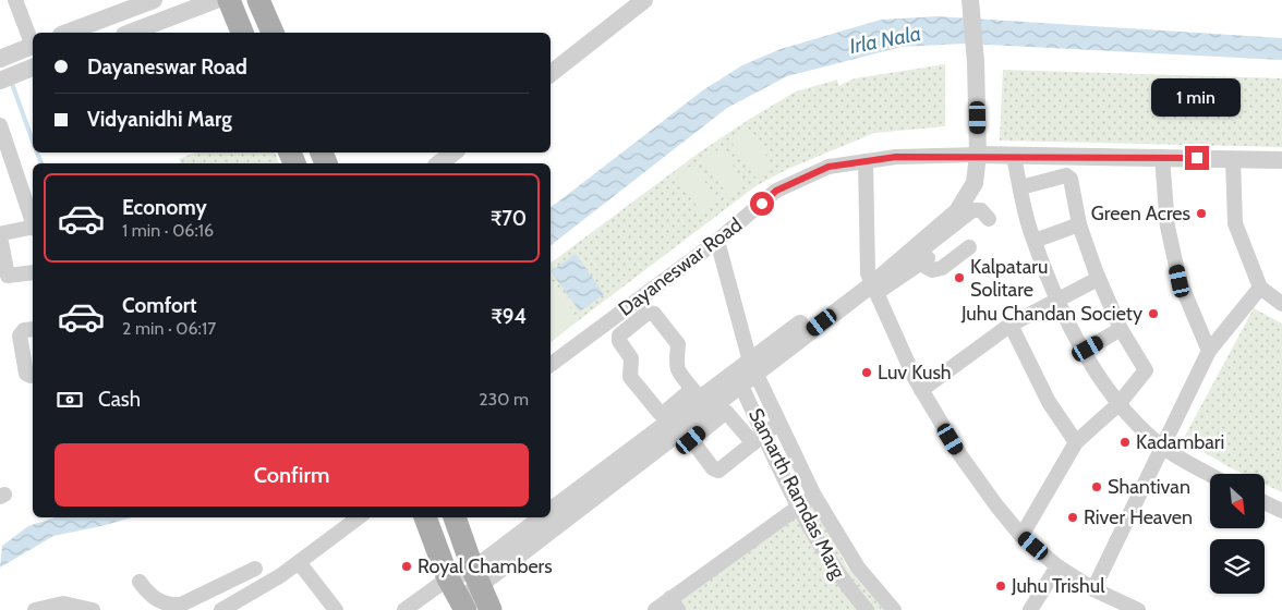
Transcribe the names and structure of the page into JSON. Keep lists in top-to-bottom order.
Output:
{
  "streets": {
    "street": ["Dayaneswar Road", "Samarth Ramdas Marg"]
  },
  "water": ["Irla Nala"],
  "places": [
    "Green Acres",
    "Kalpataru Solitare",
    "Juhu Chandan Society",
    "Luv Kush",
    "Kadambari",
    "Shantivan",
    "River Heaven",
    "Royal Chambers",
    "Juhu Trishul"
  ],
  "north": "bottom right",
  "page": {
    "banner": ["Dayaneswar Road", "Vidyanidhi Marg"],
    "bubble": "1 min",
    "list": [
      {
        "name": "Economy",
        "note": "1 min · 06:16",
        "value": "₹70"
      },
      {
        "name": "Comfort",
        "note": "2 min · 06:17",
        "value": "₹94"
      }
    ],
    "pay": ["Cash", "230 m"],
    "buttons": "Confirm"
  }
}
